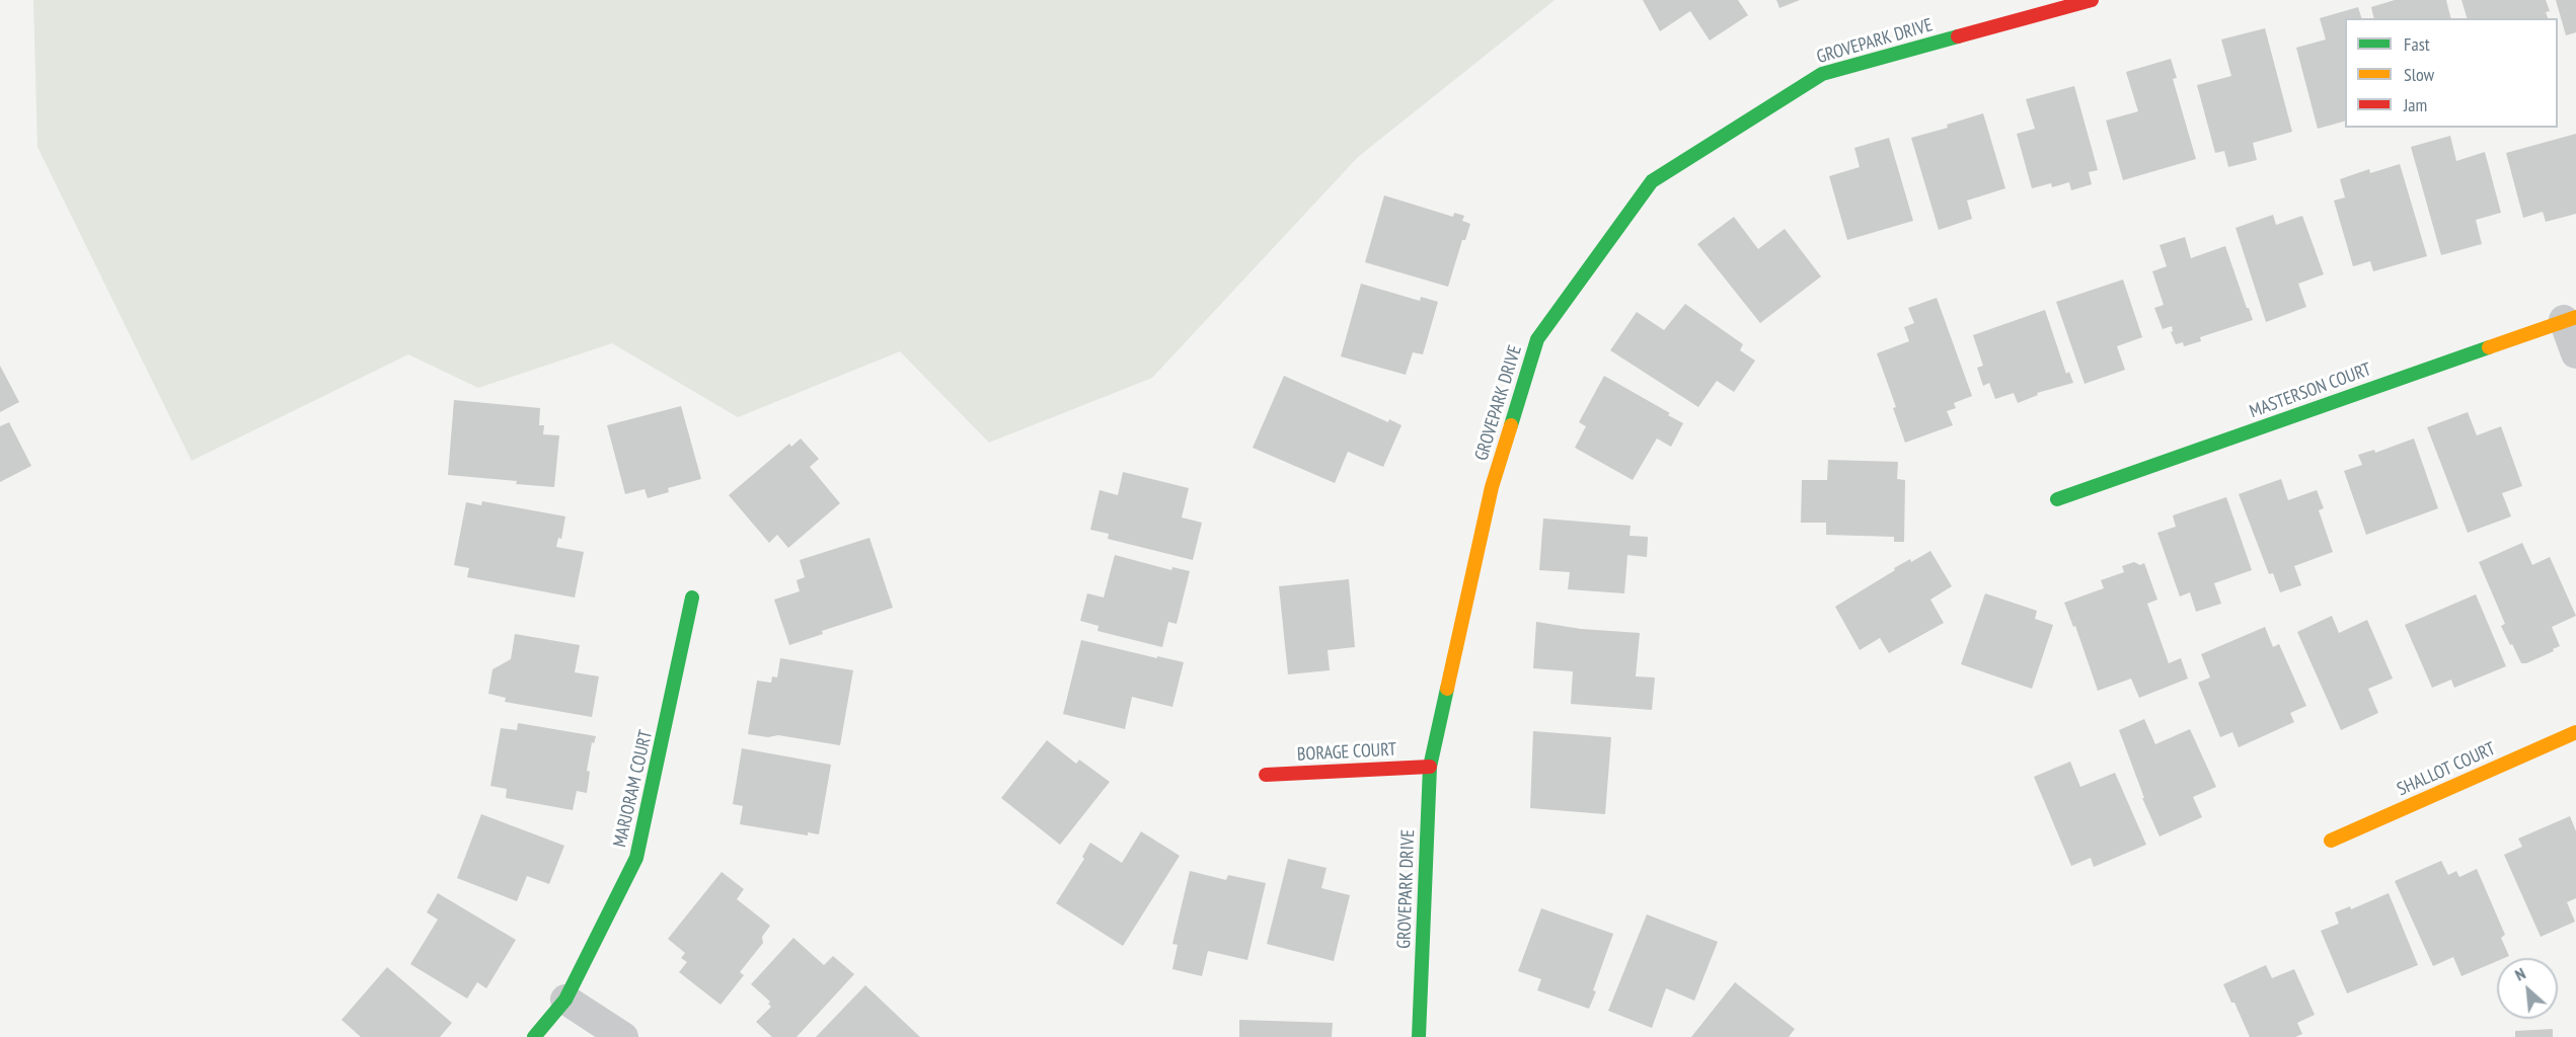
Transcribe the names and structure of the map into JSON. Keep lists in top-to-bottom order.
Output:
{
  "streets": {
    "street": [
      "GROVEPARK DRIVE",
      "MASTERSON COURT",
      "BORAGE COURT",
      "SHALLOT COURT",
      "MARJORAM COURT"
    ]
  },
  "crossings": [
    ["GROVEPARK DRIVE", "BORAGE COURT"]
  ],
  "legend": ["Fast", "Slow", "Jam"],
  "north": "top left"
}
